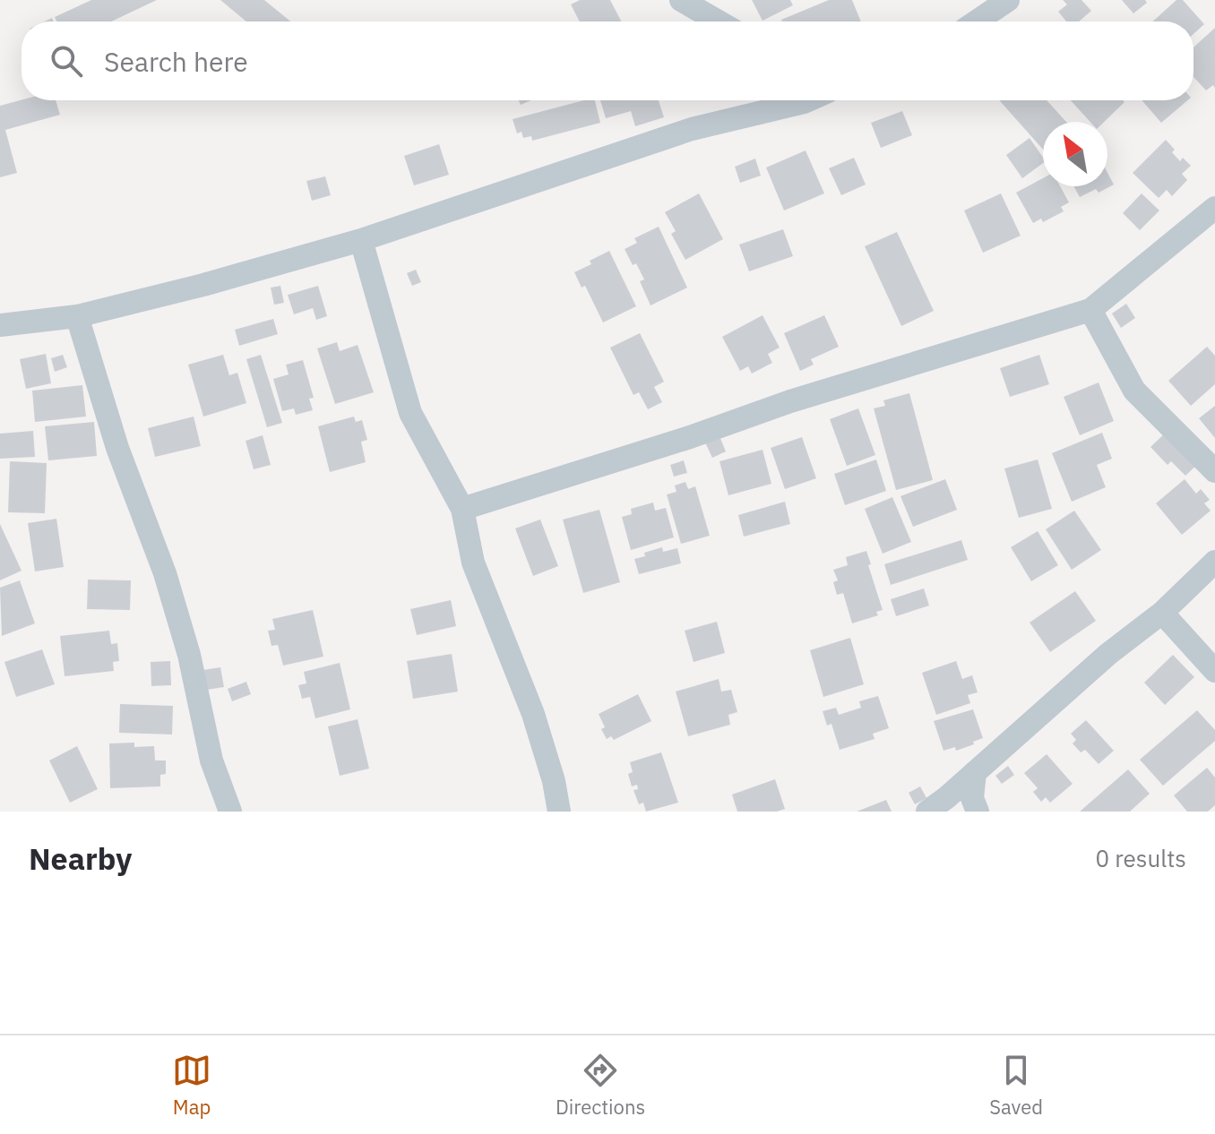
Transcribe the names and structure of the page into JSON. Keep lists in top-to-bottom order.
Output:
{
  "north": "top left",
  "page": {
    "search": "Search here",
    "heading": ["Nearby", "0 results"],
    "nav": ["Map", "Directions", "Saved"]
  }
}
